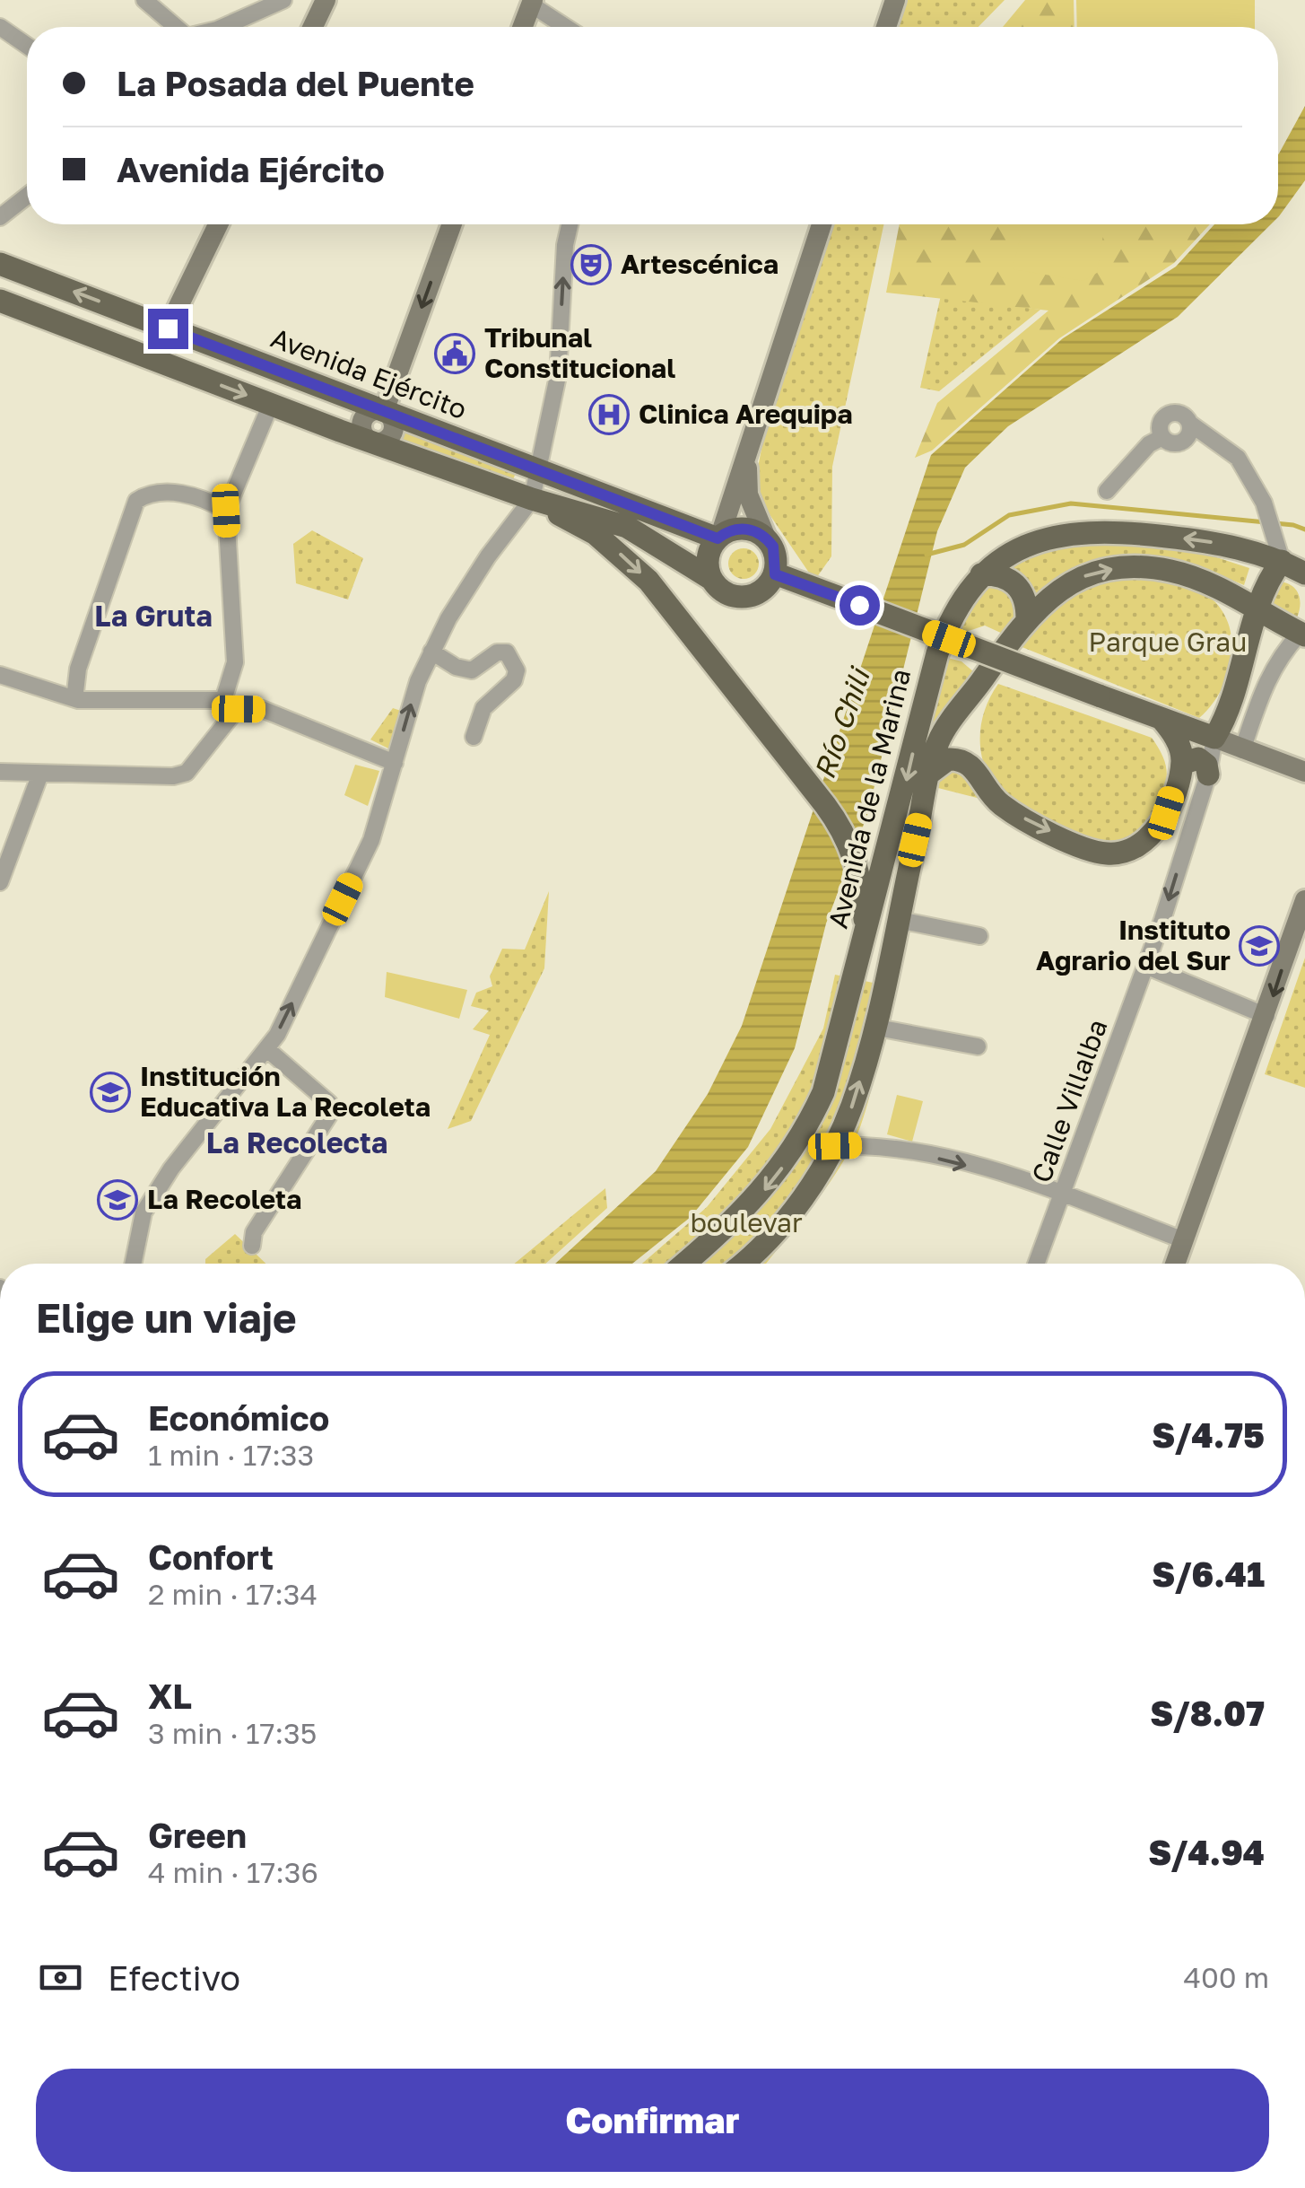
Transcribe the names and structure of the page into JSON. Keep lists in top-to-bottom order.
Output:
{
  "streets": {
    "main road": ["Avenida Ejército", "Avenida de la Marina"],
    "street": ["Calle Villalba"]
  },
  "districts": ["La Gruta", "La Recolecta"],
  "water": ["Río Chili"],
  "parks": ["Parque Grau", "boulevar"],
  "places": {
    "theatre": ["Artescénica"],
    "public building": ["Tribunal Constitucional"],
    "hospital": ["Clinica Arequipa"],
    "school or university": ["Instituto Agrario del Sur", "Institución Educativa La Recoleta", "La Recoleta"]
  },
  "page": {
    "banner": ["La Posada del Puente", "Avenida Ejército"],
    "heading": "Elige un viaje",
    "list": [
      {
        "name": "Económico",
        "note": "1 min · 17:33",
        "value": "S/4.75"
      },
      {
        "name": "Confort",
        "note": "2 min · 17:34",
        "value": "S/6.41"
      },
      {
        "name": "XL",
        "note": "3 min · 17:35",
        "value": "S/8.07"
      },
      {
        "name": "Green",
        "note": "4 min · 17:36",
        "value": "S/4.94"
      }
    ],
    "pay": ["Efectivo", "400 m"],
    "buttons": "Confirmar"
  }
}
